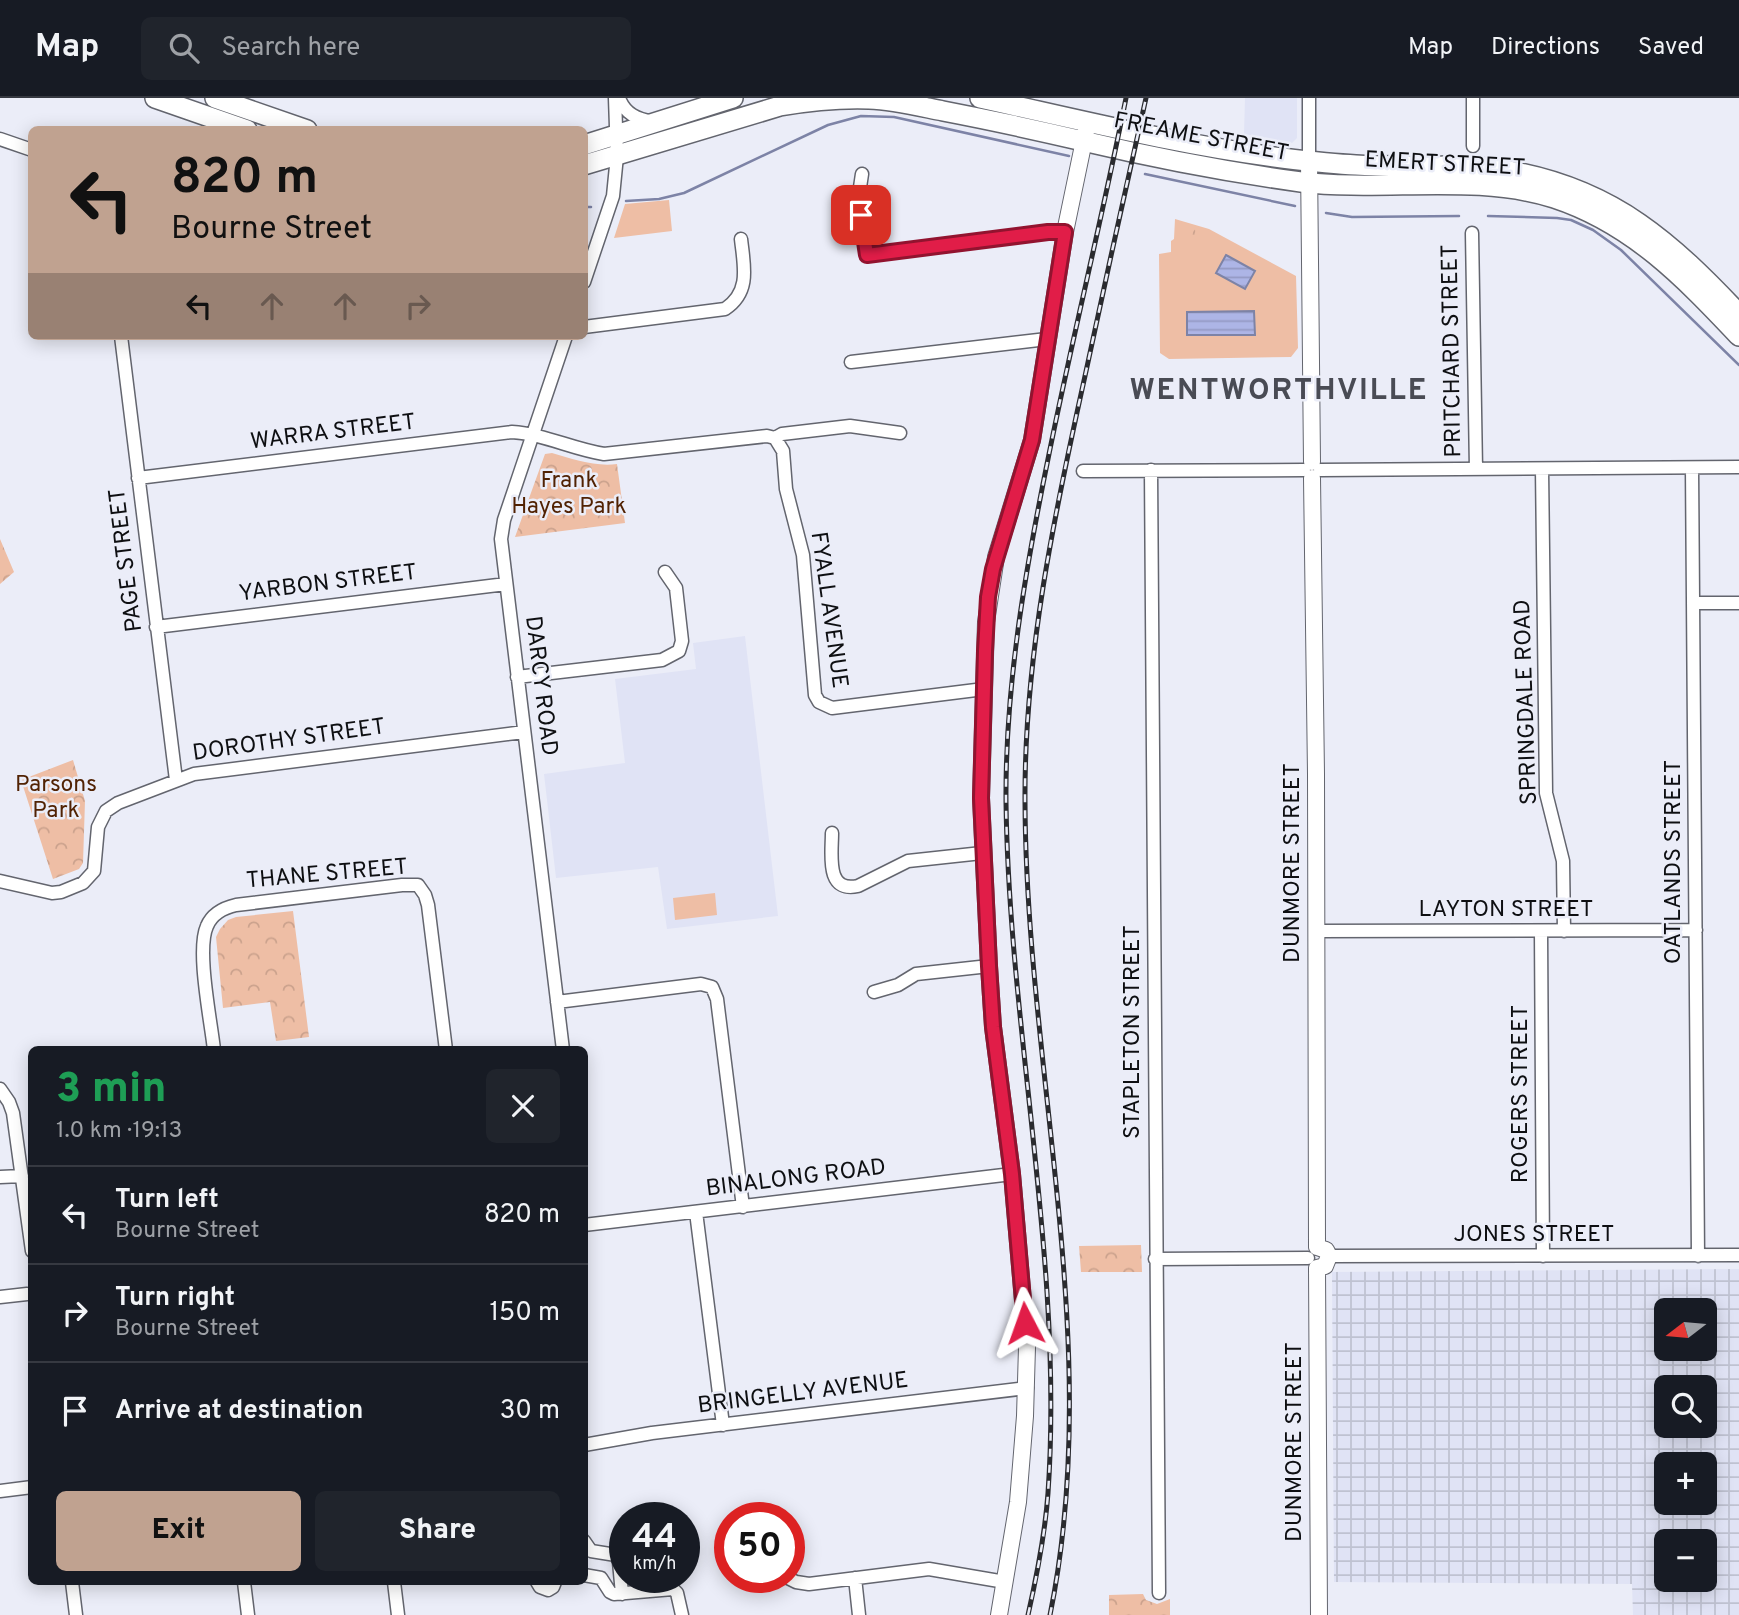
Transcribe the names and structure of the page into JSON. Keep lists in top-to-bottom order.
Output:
{
  "streets": {
    "highway": ["FREAME STREET", "EMERT STREET"],
    "main road": ["DUNMORE STREET"],
    "street": [
      "PRITCHARD STREET",
      "WARRA STREET",
      "PAGE STREET",
      "YARBON STREET",
      "FYALL AVENUE",
      "DARCY ROAD",
      "SPRINGDALE ROAD",
      "DOROTHY STREET",
      "OATLANDS STREET",
      "THANE STREET",
      "LAYTON STREET",
      "STAPLETON STREET",
      "ROGERS STREET",
      "BINALONG ROAD",
      "JONES STREET",
      "BRINGELLY AVENUE"
    ]
  },
  "crossings": [
    ["FREAME STREET", "EMERT STREET"],
    ["FREAME STREET", "DUNMORE STREET"],
    ["EMERT STREET", "DUNMORE STREET"],
    ["WARRA STREET", "PAGE STREET"],
    ["WARRA STREET", "DARCY ROAD"],
    ["PAGE STREET", "YARBON STREET"],
    ["PAGE STREET", "DOROTHY STREET"],
    ["YARBON STREET", "DARCY ROAD"],
    ["DARCY ROAD", "DOROTHY STREET"],
    ["SPRINGDALE ROAD", "LAYTON STREET"],
    ["OATLANDS STREET", "LAYTON STREET"],
    ["OATLANDS STREET", "JONES STREET"],
    ["DUNMORE STREET", "LAYTON STREET"],
    ["DUNMORE STREET", "JONES STREET"],
    ["LAYTON STREET", "ROGERS STREET"],
    ["STAPLETON STREET", "JONES STREET"],
    ["ROGERS STREET", "JONES STREET"]
  ],
  "districts": ["WENTWORTHVILLE"],
  "parks": ["Frank Hayes Park", "Parsons Park"],
  "north": "left",
  "page": {
    "header": "Map",
    "search": "Search here",
    "nav": ["Map", "Directions", "Saved"],
    "turn": ["820 m", "Bourne Street"],
    "heading": ["3 min", "1.0 km · 19:13"],
    "list": [
      {
        "name": "Turn left",
        "note": "Bourne Street",
        "value": "820 m"
      },
      {
        "name": "Turn right",
        "note": "Bourne Street",
        "value": "150 m"
      },
      {
        "name": "Arrive at destination",
        "value": "30 m"
      }
    ],
    "map_buttons": ["+", "−"],
    "buttons": ["Exit", "Share"],
    "speed": "44 km/h",
    "limit": "50"
  }
}
